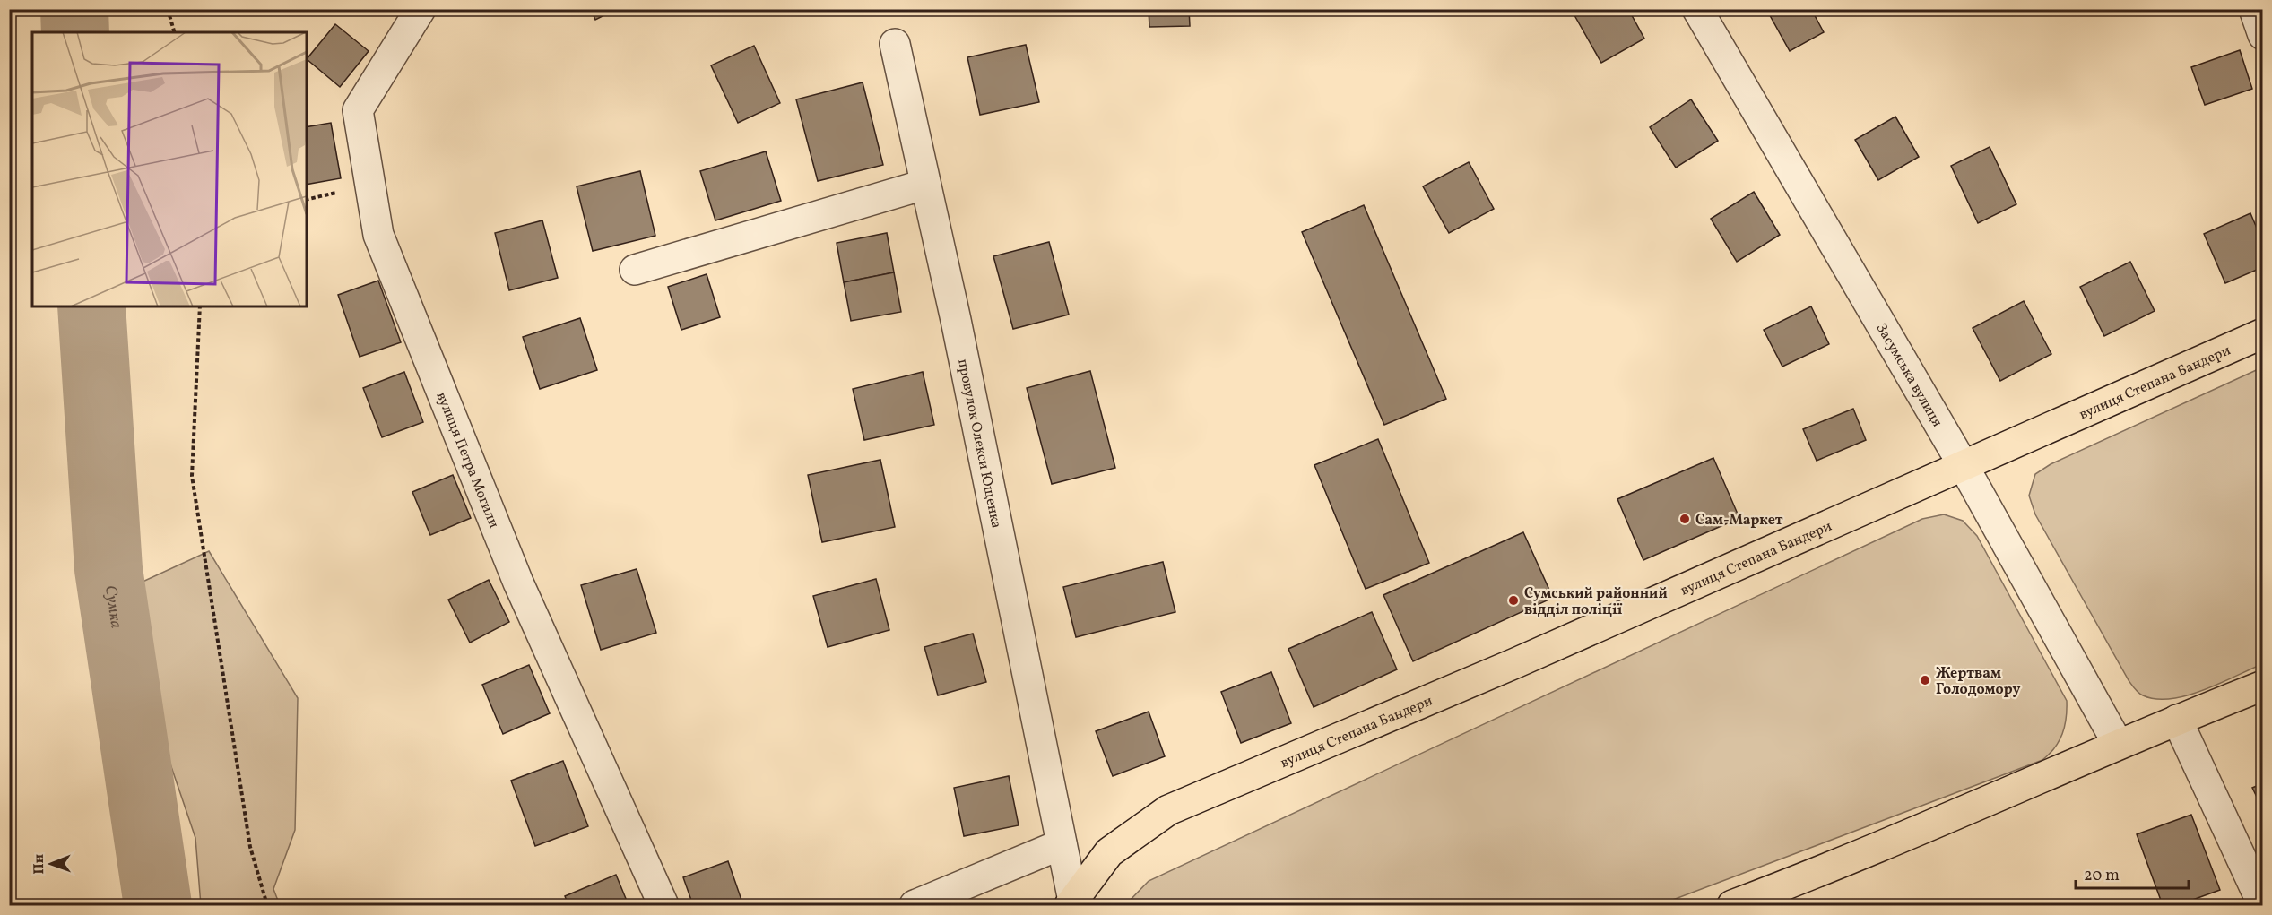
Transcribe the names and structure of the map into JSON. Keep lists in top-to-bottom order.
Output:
{
  "streets": {
    "main road": ["вулиця Степана Бандери"],
    "street": ["Засумська вулиця", "провулок Олекси Ющенка", "вулиця Петра Могили"]
  },
  "crossings": [
    ["Засумська вулиця", "вулиця Степана Бандери"],
    ["вулиця Степана Бандери", "провулок Олекси Ющенка"]
  ],
  "water": ["Сумка"],
  "places": ["Сам-Маркет", "Сумський районний відділ поліції", "Жертвам Голодомору"],
  "scale_bar": "20 m",
  "north": "left"
}
